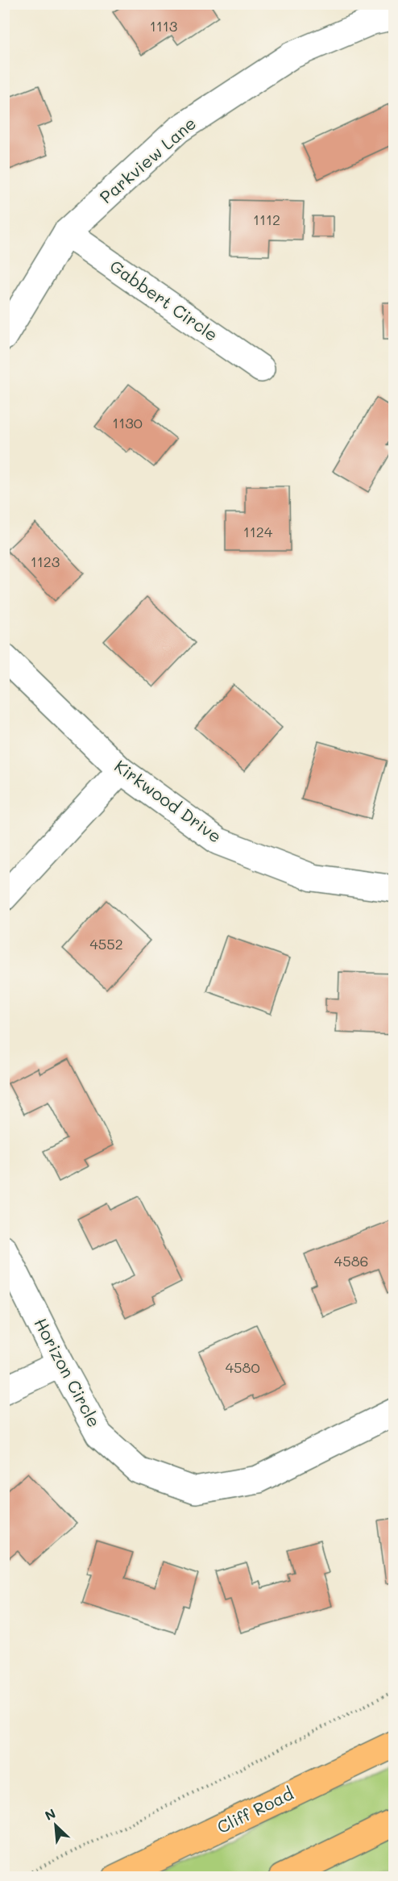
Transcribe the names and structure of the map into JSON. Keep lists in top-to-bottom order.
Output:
{
  "streets": {
    "main road": ["Cliff Road"],
    "street": [
      "Parkview Lane",
      "Gabbert Circle",
      "Kirkwood Drive",
      "Horizon Circle"
    ]
  },
  "crossings": [
    ["Parkview Lane", "Gabbert Circle"]
  ],
  "house_numbers": [
    "1113",
    "1112",
    "1130",
    "1124",
    "1123",
    "4552",
    "4586",
    "4580"
  ],
  "north": "top left"
}
